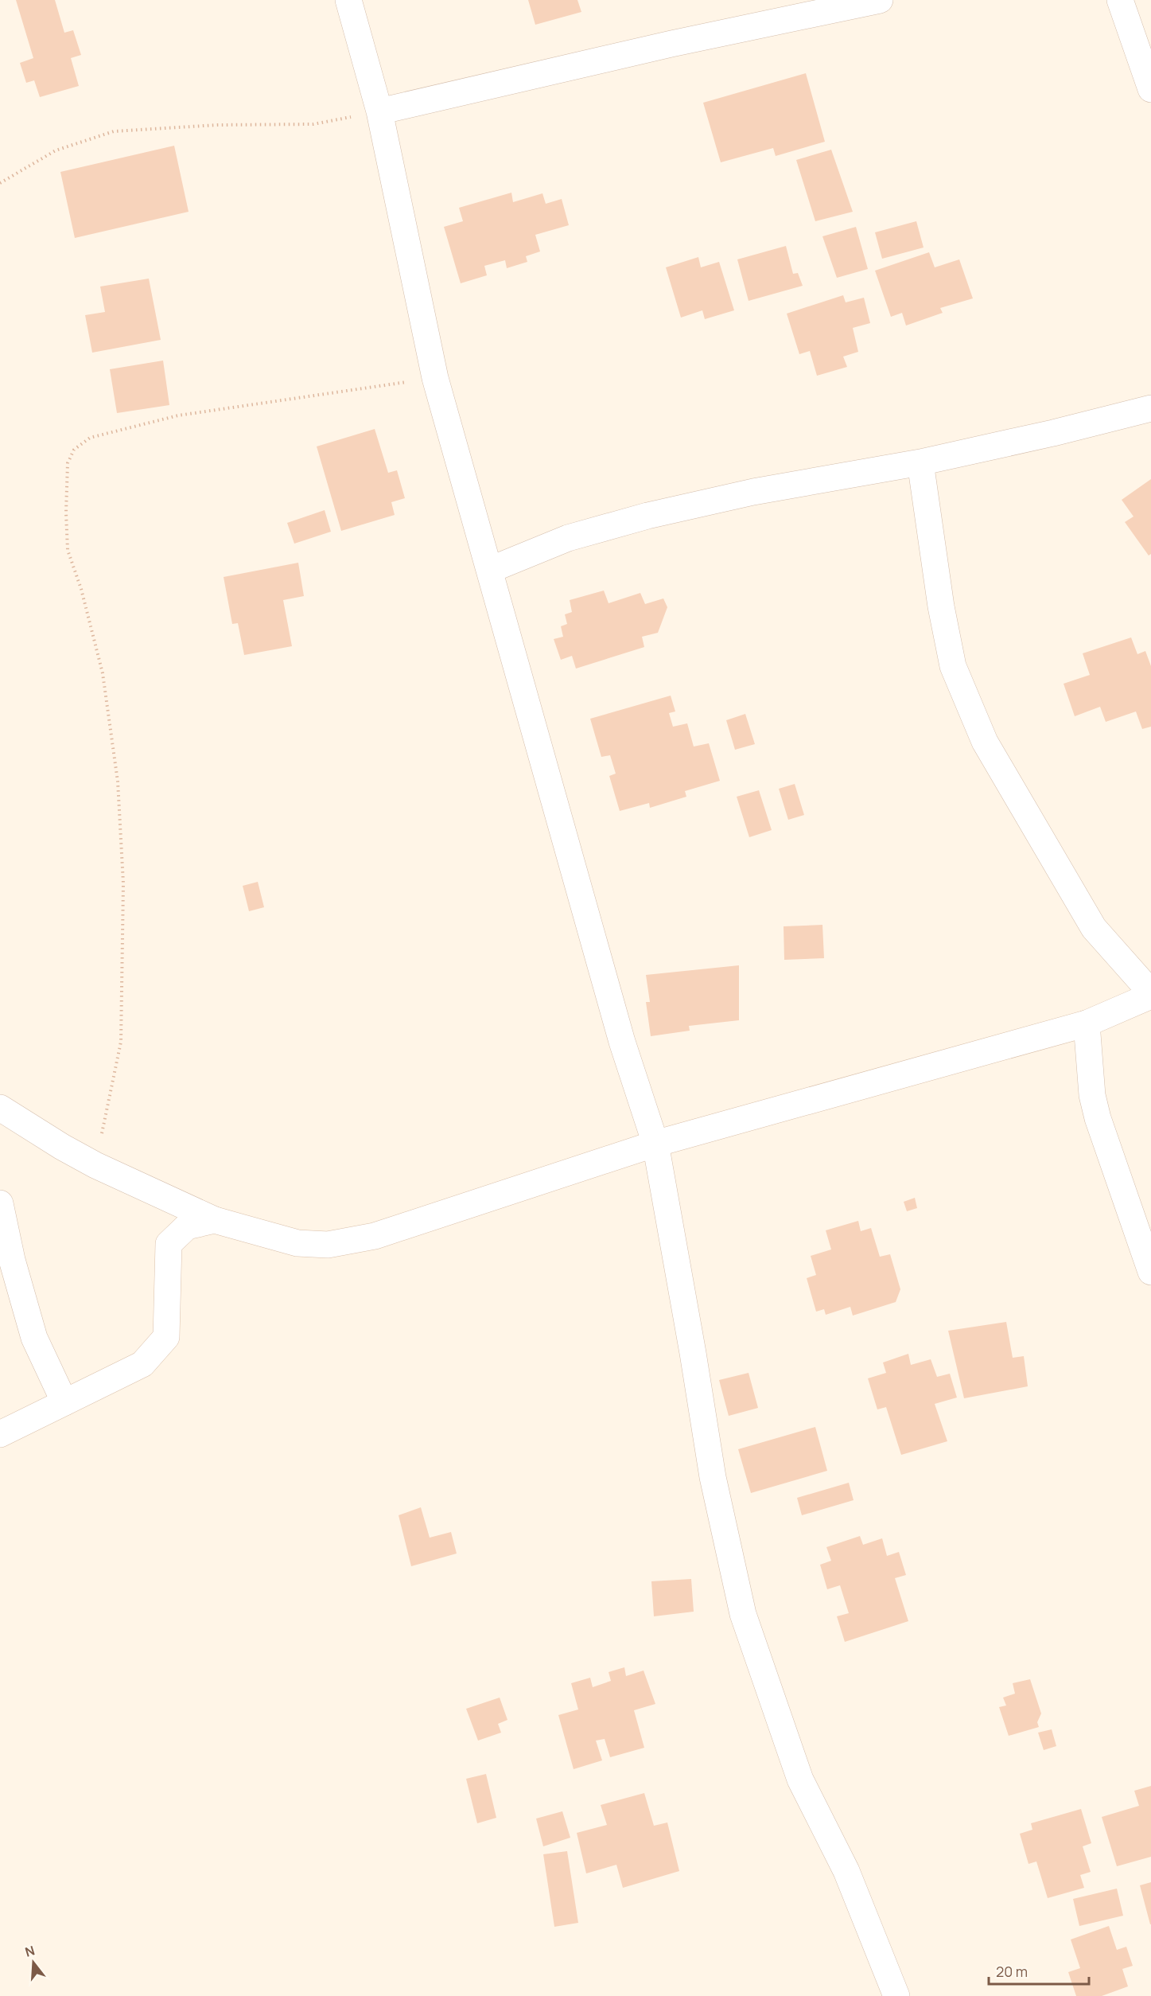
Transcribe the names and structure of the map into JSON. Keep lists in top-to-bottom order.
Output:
{
  "scale_bar": "20 m",
  "north": "top"
}
